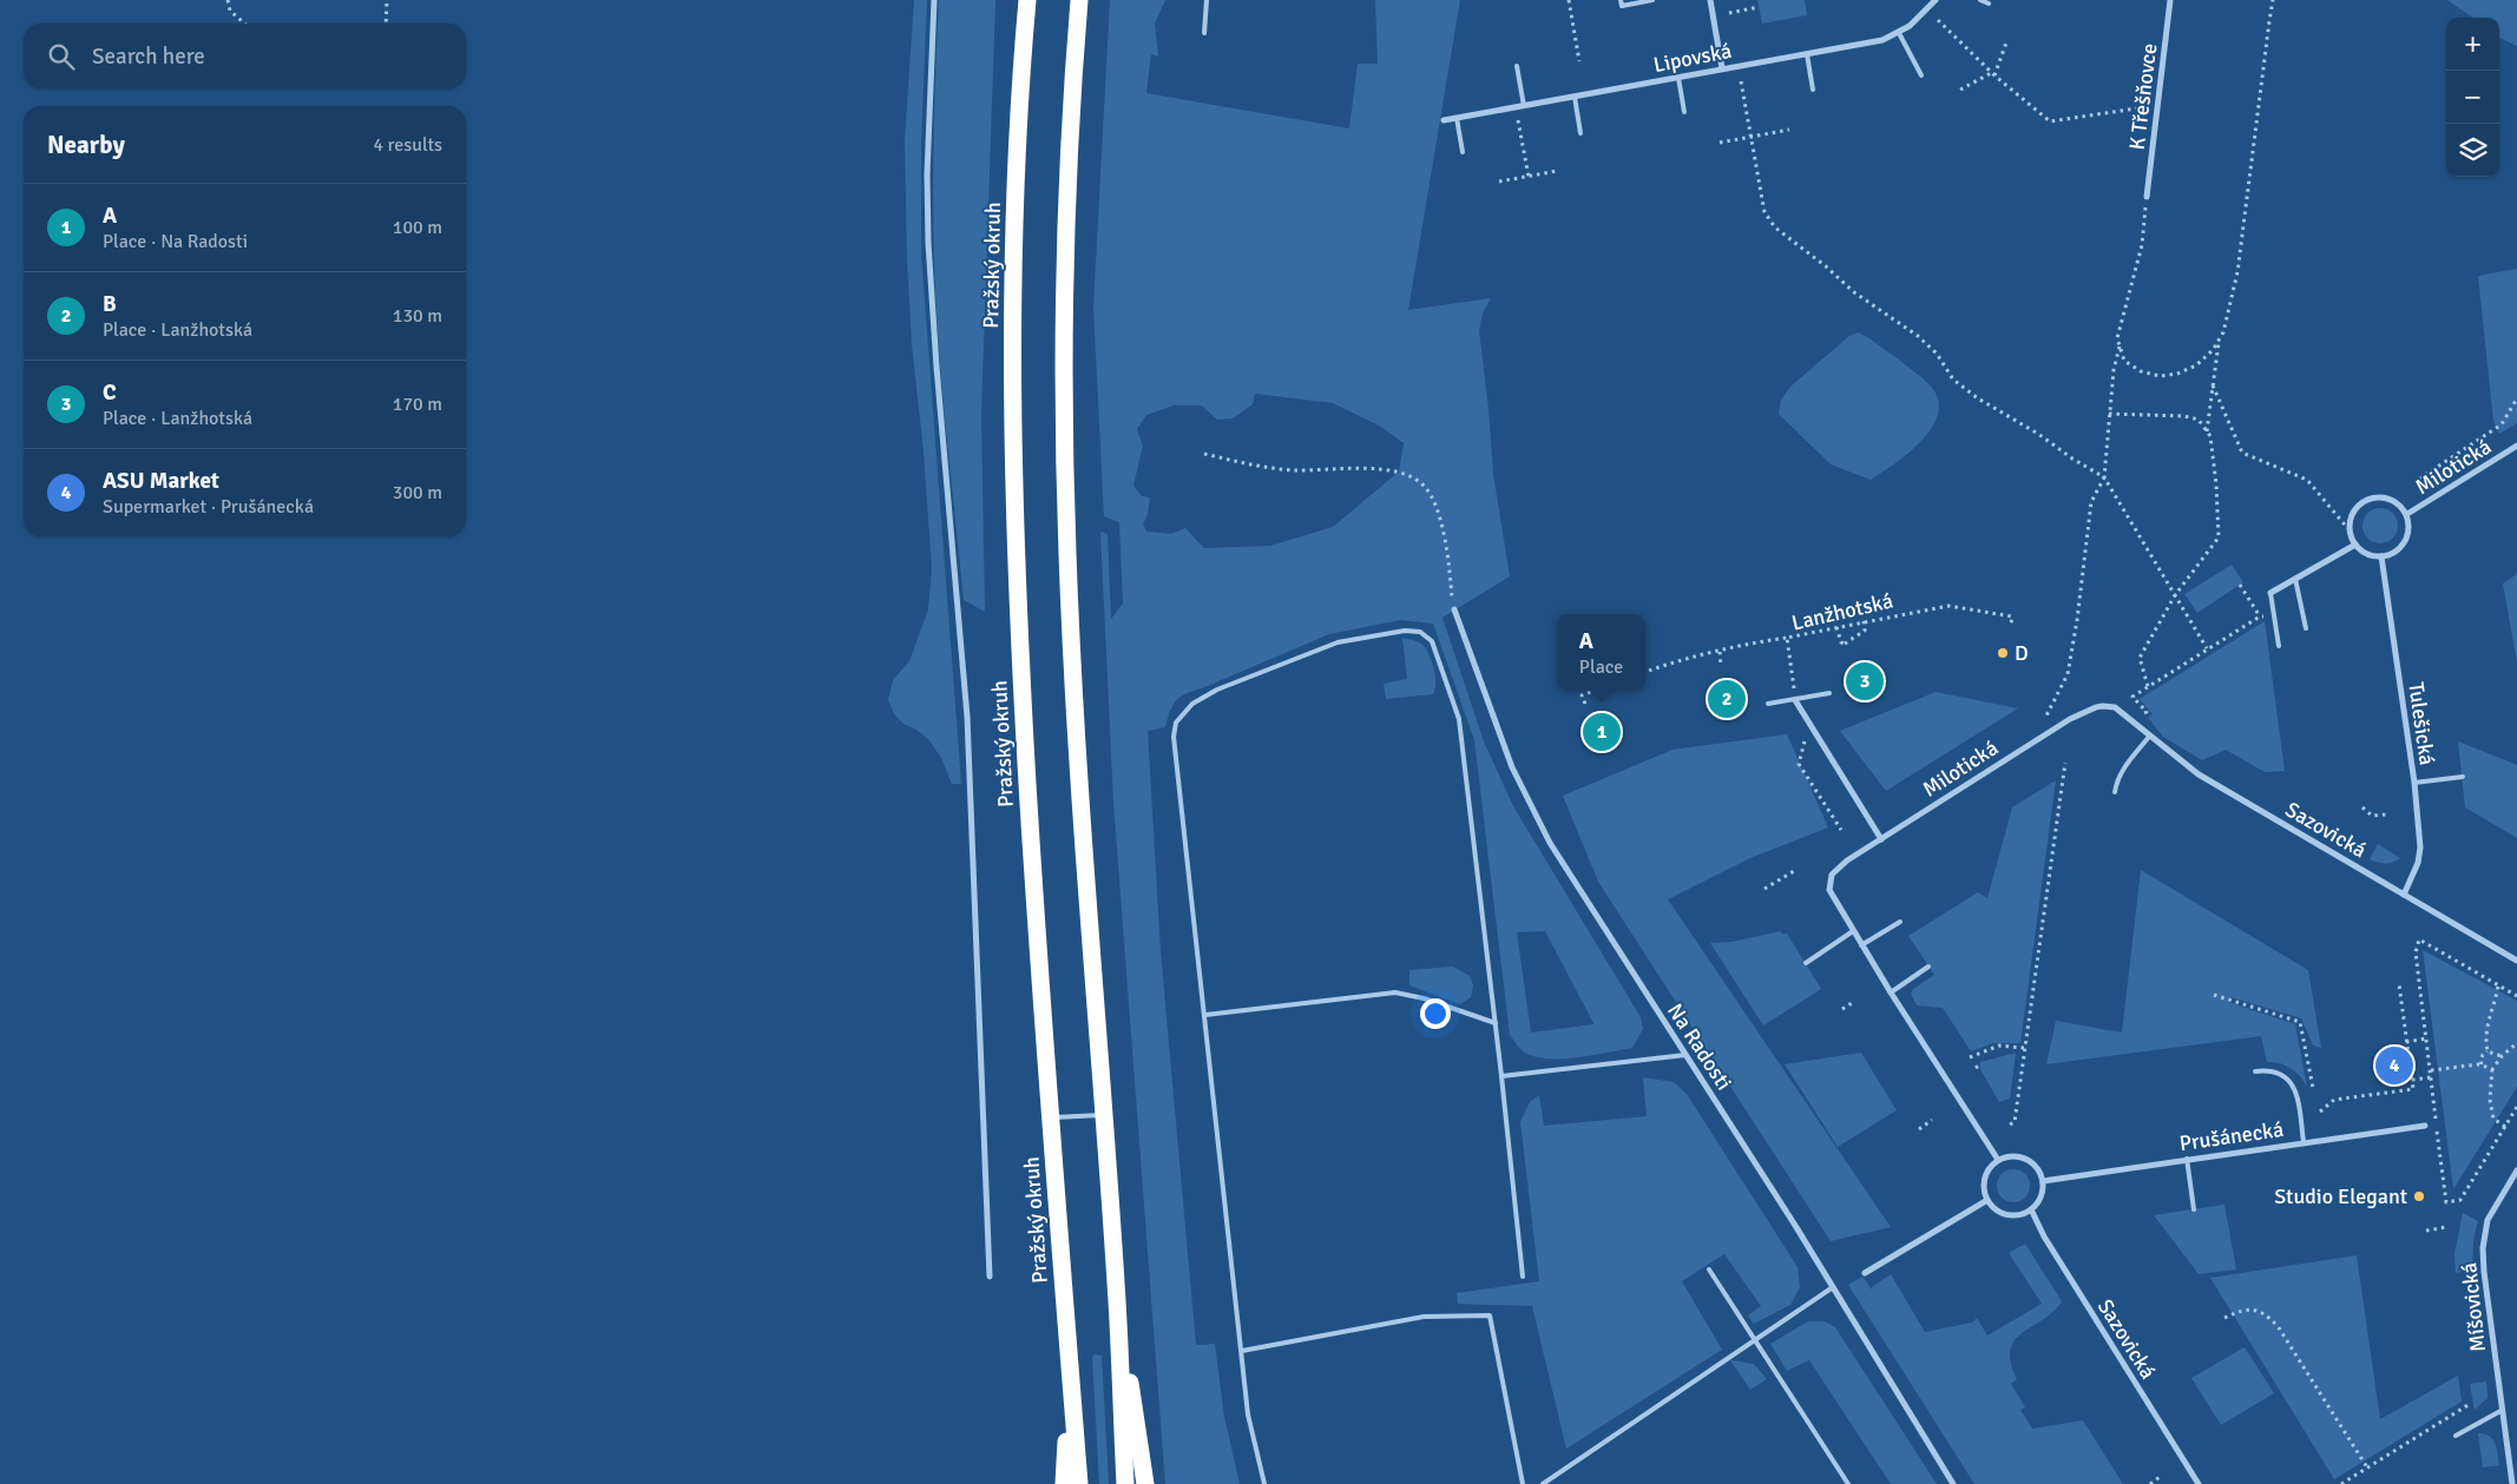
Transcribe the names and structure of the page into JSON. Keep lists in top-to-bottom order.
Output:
{
  "streets": {
    "highway": ["Pražský okruh"],
    "street": [
      "Lipovská",
      "K Třešňovce",
      "Milotická",
      "Tulešická",
      "Sazovická",
      "Na Radosti",
      "Prušánecká",
      "Míšovická"
    ],
    "path": ["Lanžhotská"]
  },
  "crossings": [
    ["Milotická", "Tulešická"],
    ["Milotická", "Sazovická"],
    ["Tulešická", "Sazovická"],
    ["Sazovická", "Prušánecká"]
  ],
  "places": ["D", "Studio Elegant"],
  "page": {
    "map_buttons": ["+", "−"],
    "search": "Search here",
    "heading": ["Nearby", "4 results"],
    "list": [
      {
        "mark": "1",
        "name": "A",
        "note": "Place · Na Radosti",
        "value": "100 m"
      },
      {
        "mark": "2",
        "name": "B",
        "note": "Place · Lanžhotská",
        "value": "130 m"
      },
      {
        "mark": "3",
        "name": "C",
        "note": "Place · Lanžhotská",
        "value": "170 m"
      },
      {
        "mark": "4",
        "name": "ASU Market",
        "note": "Supermarket · Prušánecká",
        "value": "300 m"
      }
    ],
    "popup": ["A", "Place"],
    "pins": [
      "3",
      "2",
      "1",
      "4"
    ]
  }
}
